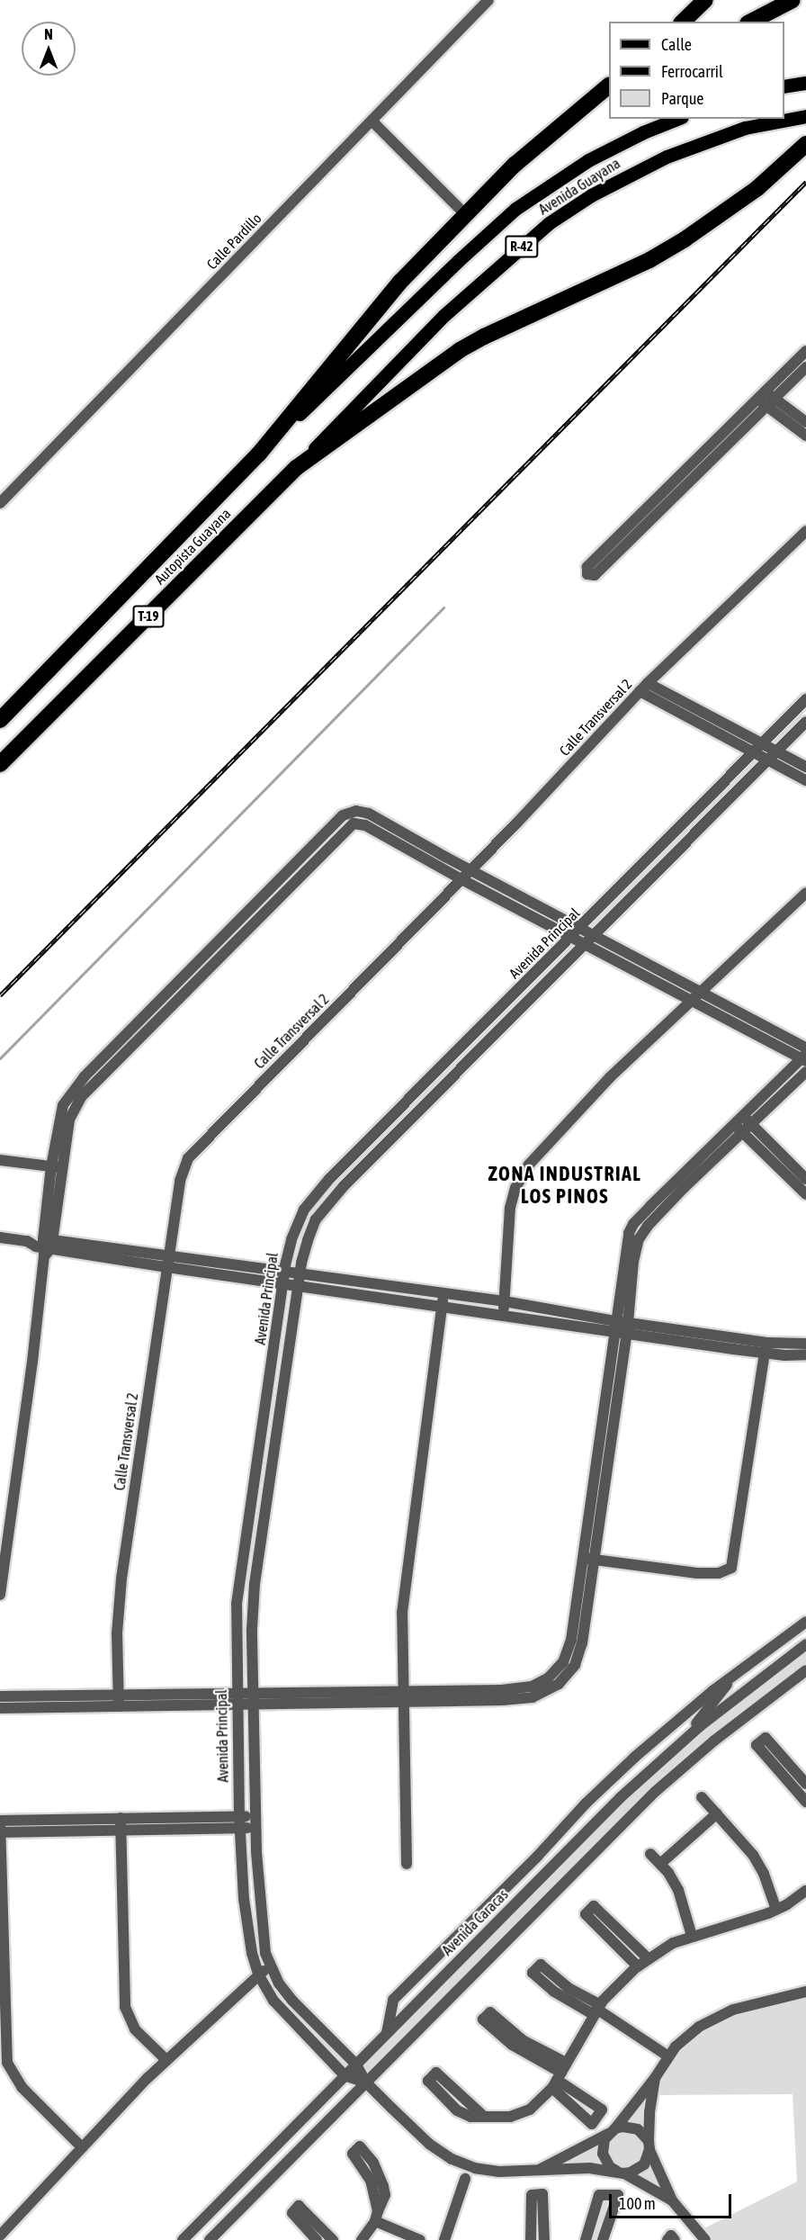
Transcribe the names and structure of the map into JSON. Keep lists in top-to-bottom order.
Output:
{
  "streets": {
    "highway": ["Autopista Guayana", "T-19"],
    "main road": ["Avenida Guayana", "R-42"],
    "street": [
      "Calle Pardillo",
      "Calle Transversal 2",
      "Avenida Principal",
      "Avenida Caracas"
    ]
  },
  "crossings": [
    ["Avenida Guayana", "Autopista Guayana"],
    ["Avenida Principal", "Avenida Caracas"]
  ],
  "districts": ["ZONA INDUSTRIAL LOS PINOS"],
  "legend": ["Calle", "Ferrocarril", "Parque"],
  "scale_bar": "100 m",
  "north": "top"
}
